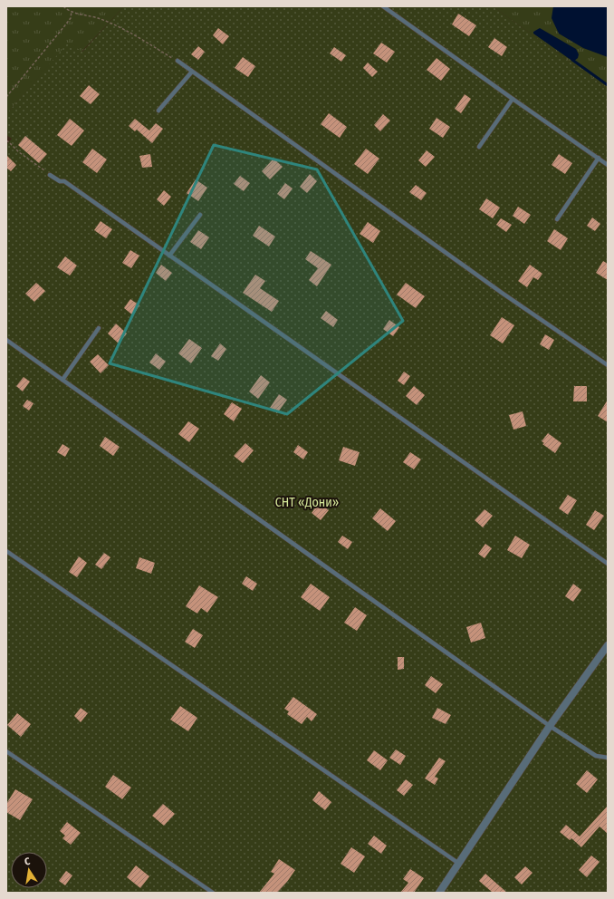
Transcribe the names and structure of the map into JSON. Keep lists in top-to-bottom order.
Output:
{
  "parks": ["СНТ «Дони»"],
  "north": "top"
}
